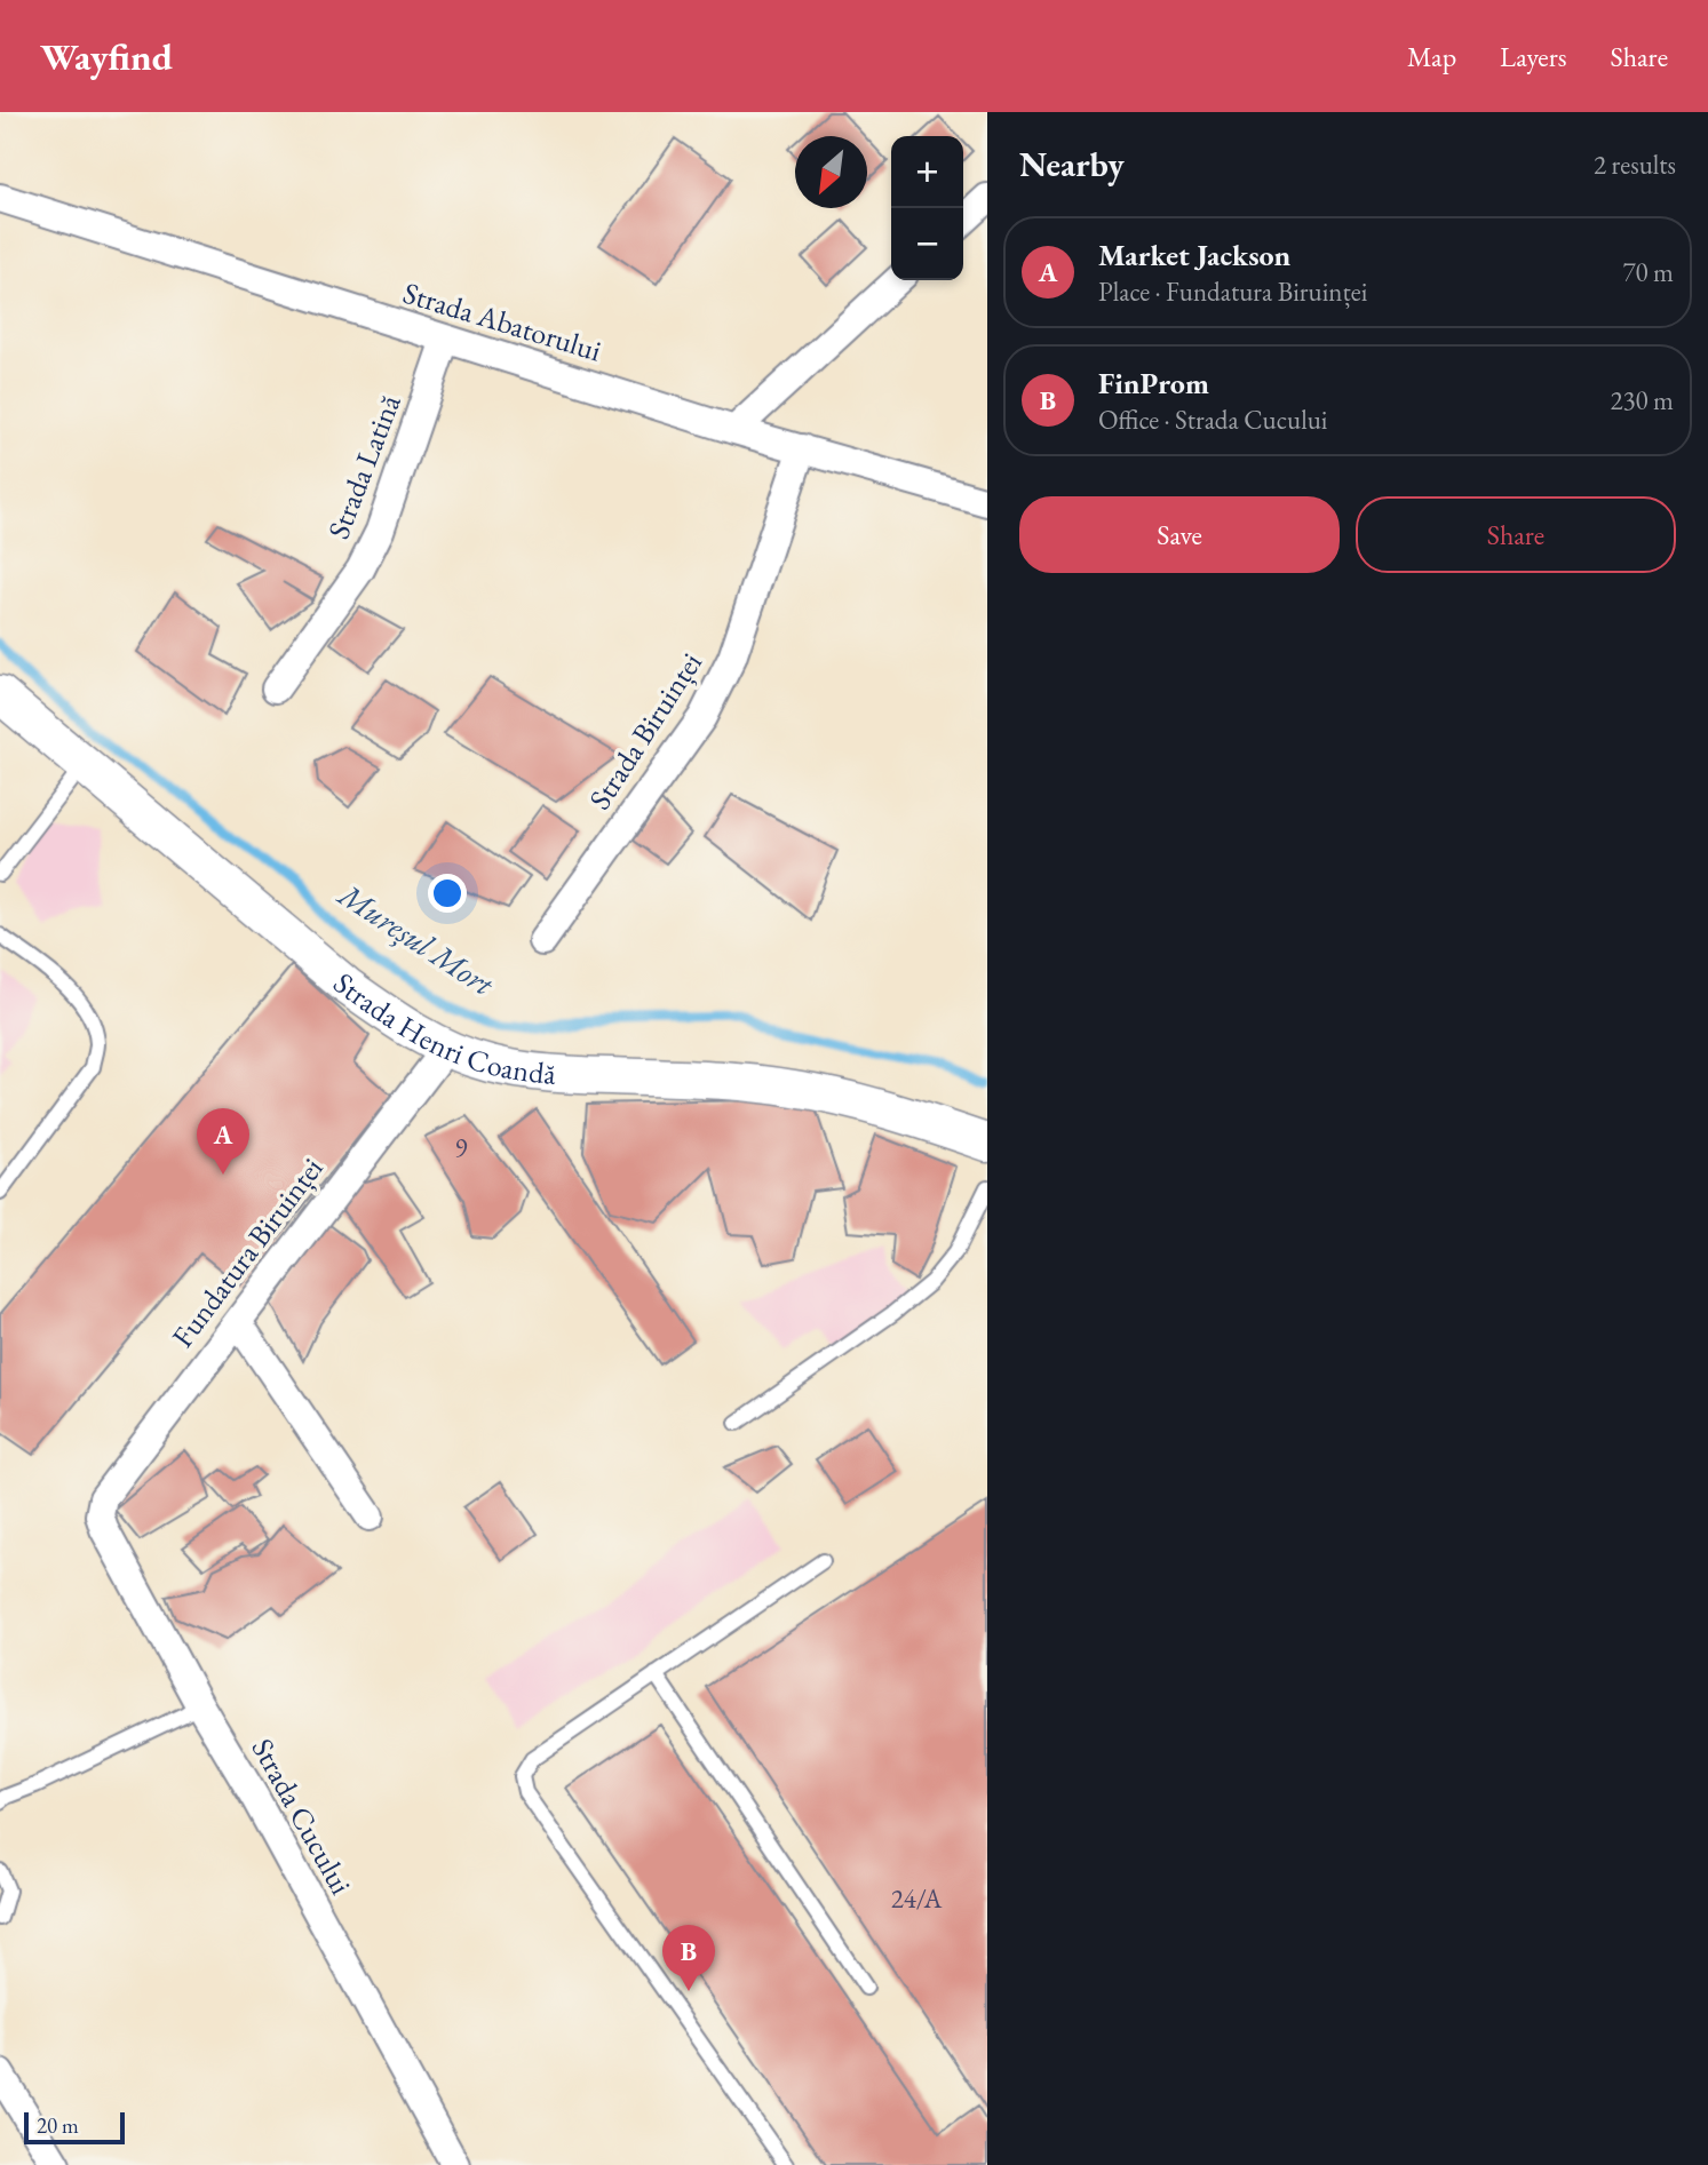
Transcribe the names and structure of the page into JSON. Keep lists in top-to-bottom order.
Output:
{
  "streets": {
    "street": [
      "Strada Abatorului",
      "Strada Latină",
      "Strada Biruinței",
      "Strada Henri Coandă",
      "Fundatura Biruinței",
      "Strada Cucului"
    ]
  },
  "crossings": [
    ["Strada Abatorului", "Strada Latină"],
    ["Strada Abatorului", "Strada Biruinței"],
    ["Strada Henri Coandă", "Fundatura Biruinței"],
    ["Fundatura Biruinței", "Strada Cucului"]
  ],
  "water": ["Mureșul Mort"],
  "house_numbers": ["9", "24/A"],
  "scale_bar": "20 m",
  "north": "bottom left",
  "page": {
    "header": "Wayfind",
    "nav": ["Map", "Layers", "Share"],
    "heading": ["Nearby", "2 results"],
    "map_buttons": ["+", "−"],
    "list": [
      {
        "mark": "A",
        "name": "Market Jackson",
        "note": "Place · Fundatura Biruinței",
        "value": "70 m"
      },
      {
        "mark": "B",
        "name": "FinProm",
        "note": "Office · Strada Cucului",
        "value": "230 m"
      }
    ],
    "buttons": ["Save", "Share"],
    "pins": ["A", "B"],
    "scale": "20 m"
  }
}
